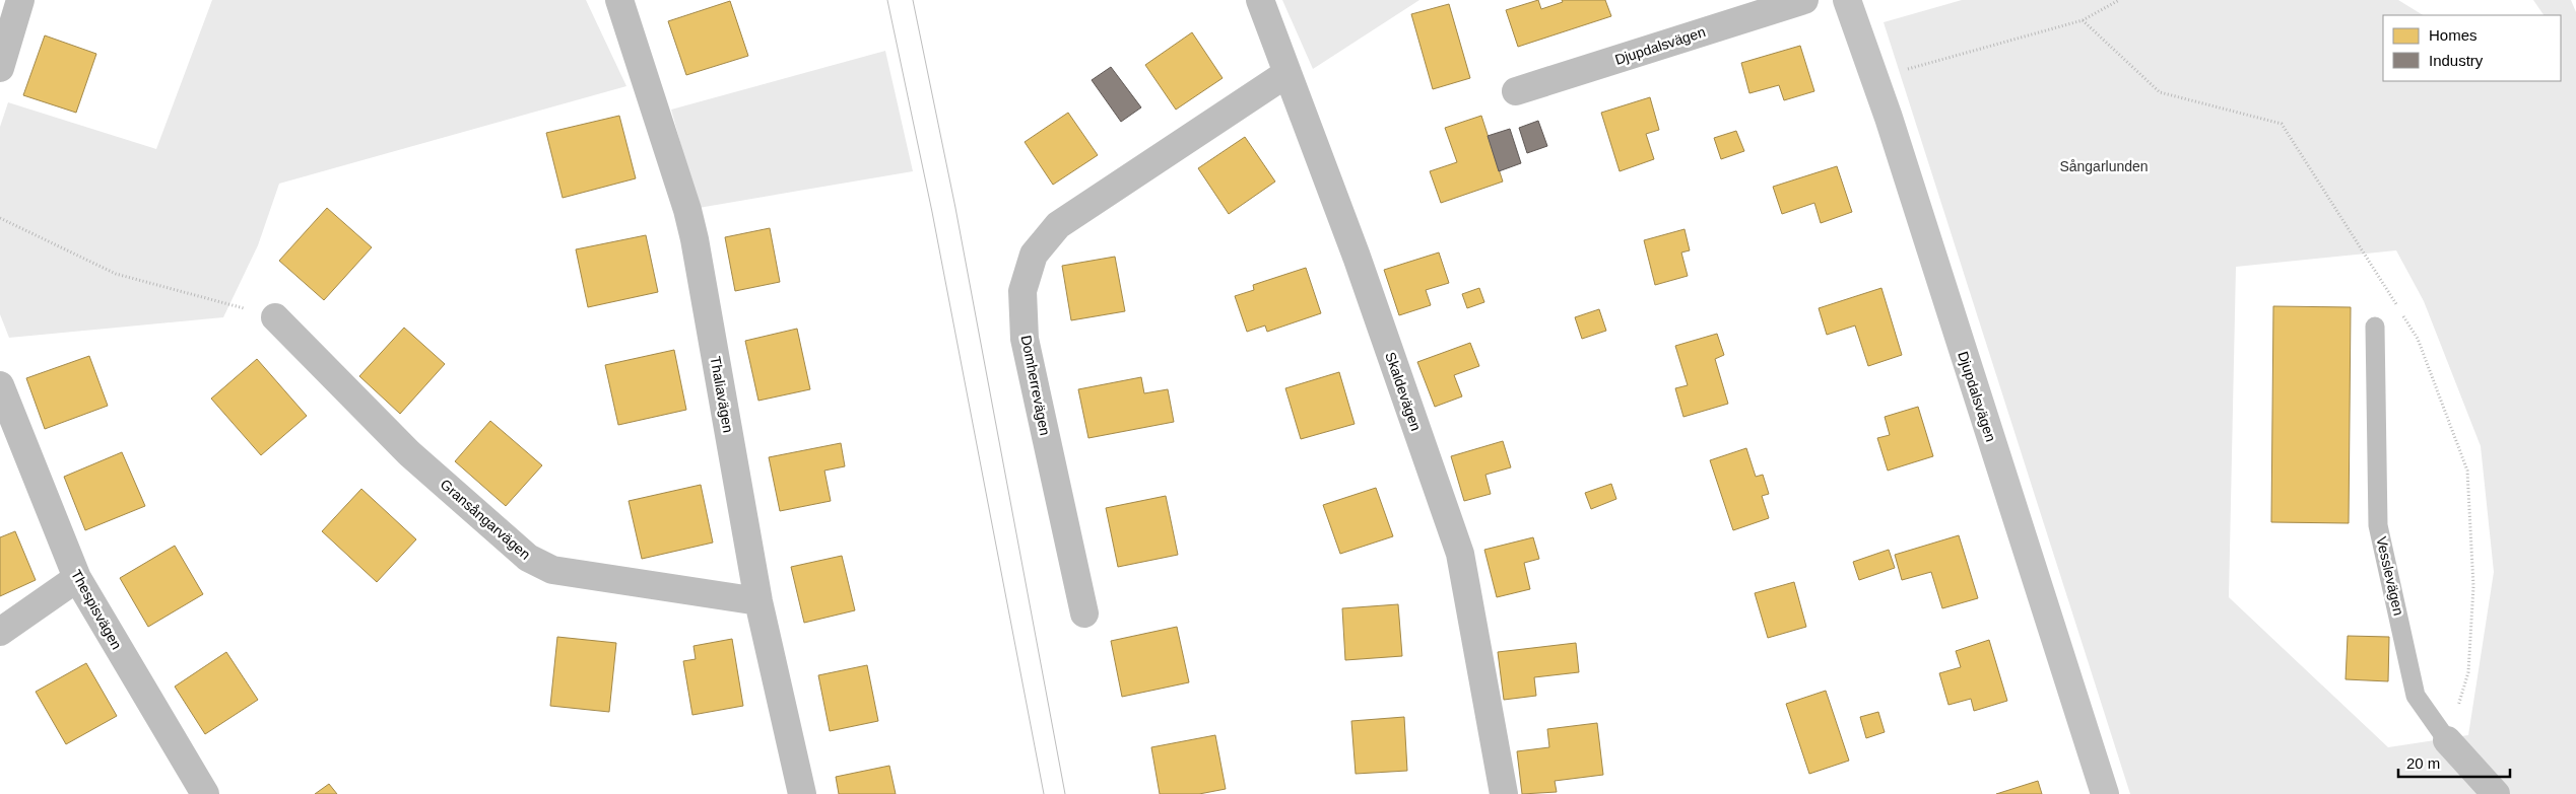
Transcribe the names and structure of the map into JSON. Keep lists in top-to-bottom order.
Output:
{
  "streets": {
    "street": [
      "Djupdalsvägen",
      "Domherrevägen",
      "Skaldevägen",
      "Thaliavägen",
      "Gransångarvägen",
      "Vesslevägen",
      "Thespisvägen"
    ]
  },
  "crossings": [
    ["Domherrevägen", "Skaldevägen"],
    ["Thaliavägen", "Gransångarvägen"]
  ],
  "parks": ["Sångarlunden"],
  "legend": ["Homes", "Industry"],
  "scale_bar": "20 m"
}
